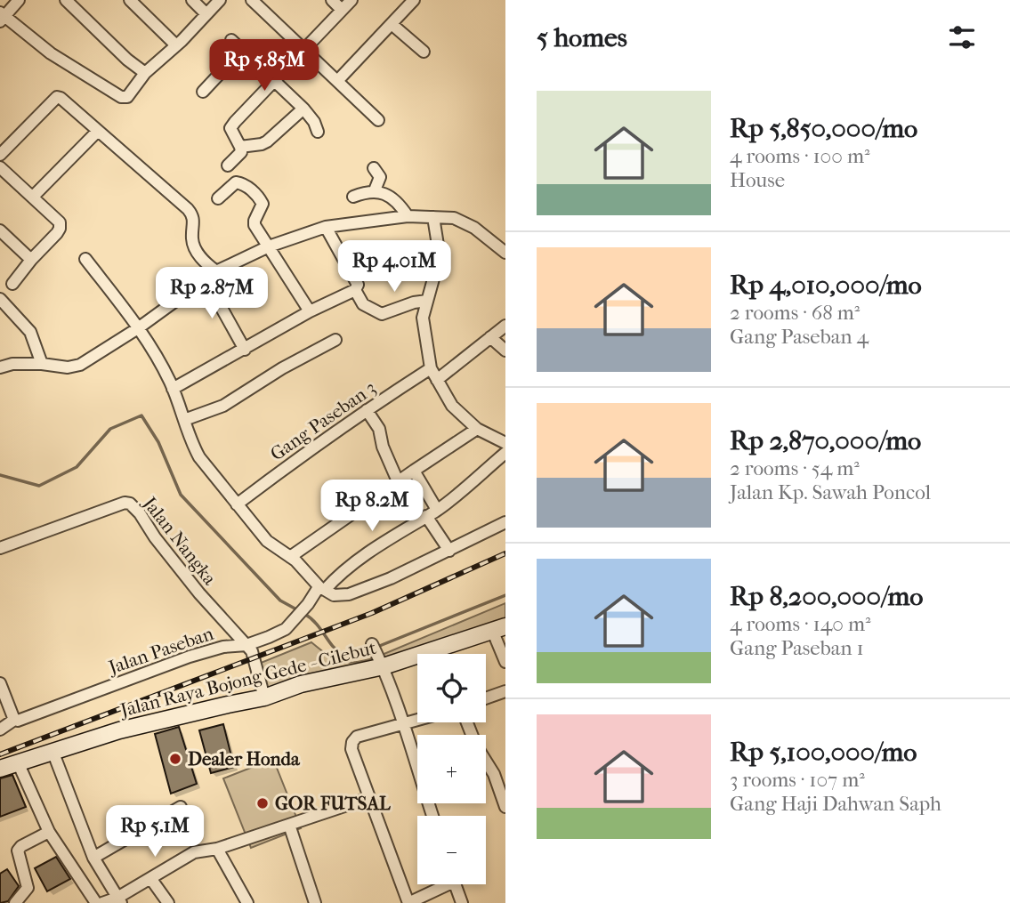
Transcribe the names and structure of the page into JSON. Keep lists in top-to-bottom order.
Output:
{
  "streets": {
    "main road": ["Jalan Raya Bojong Gede - Cilebut"],
    "street": ["Gang Paseban 3", "Jalan Nangka", "Jalan Paseban"]
  },
  "crossings": [
    ["Jalan Nangka", "Jalan Paseban"]
  ],
  "places": ["Dealer Honda", "GOR FUTSAL"],
  "page": {
    "heading": "5 homes",
    "price": [
      "Rp 5.85M",
      "Rp 4.01M",
      "Rp 2.87M",
      "Rp 8.2M",
      "Rp 5.1M"
    ],
    "list": [
      {
        "name": "Rp 5,850,000/mo",
        "note": "4 rooms · 100 m² · House"
      },
      {
        "name": "Rp 4,010,000/mo",
        "note": "2 rooms · 68 m² · Gang Paseban 4"
      },
      {
        "name": "Rp 2,870,000/mo",
        "note": "2 rooms · 54 m² · Jalan Kp. Sawah Poncol"
      },
      {
        "name": "Rp 8,200,000/mo",
        "note": "4 rooms · 140 m² · Gang Paseban 1"
      },
      {
        "name": "Rp 5,100,000/mo",
        "note": "3 rooms · 107 m² · Gang Haji Dahwan Saph"
      }
    ],
    "map_buttons": ["+", "−"]
  }
}
